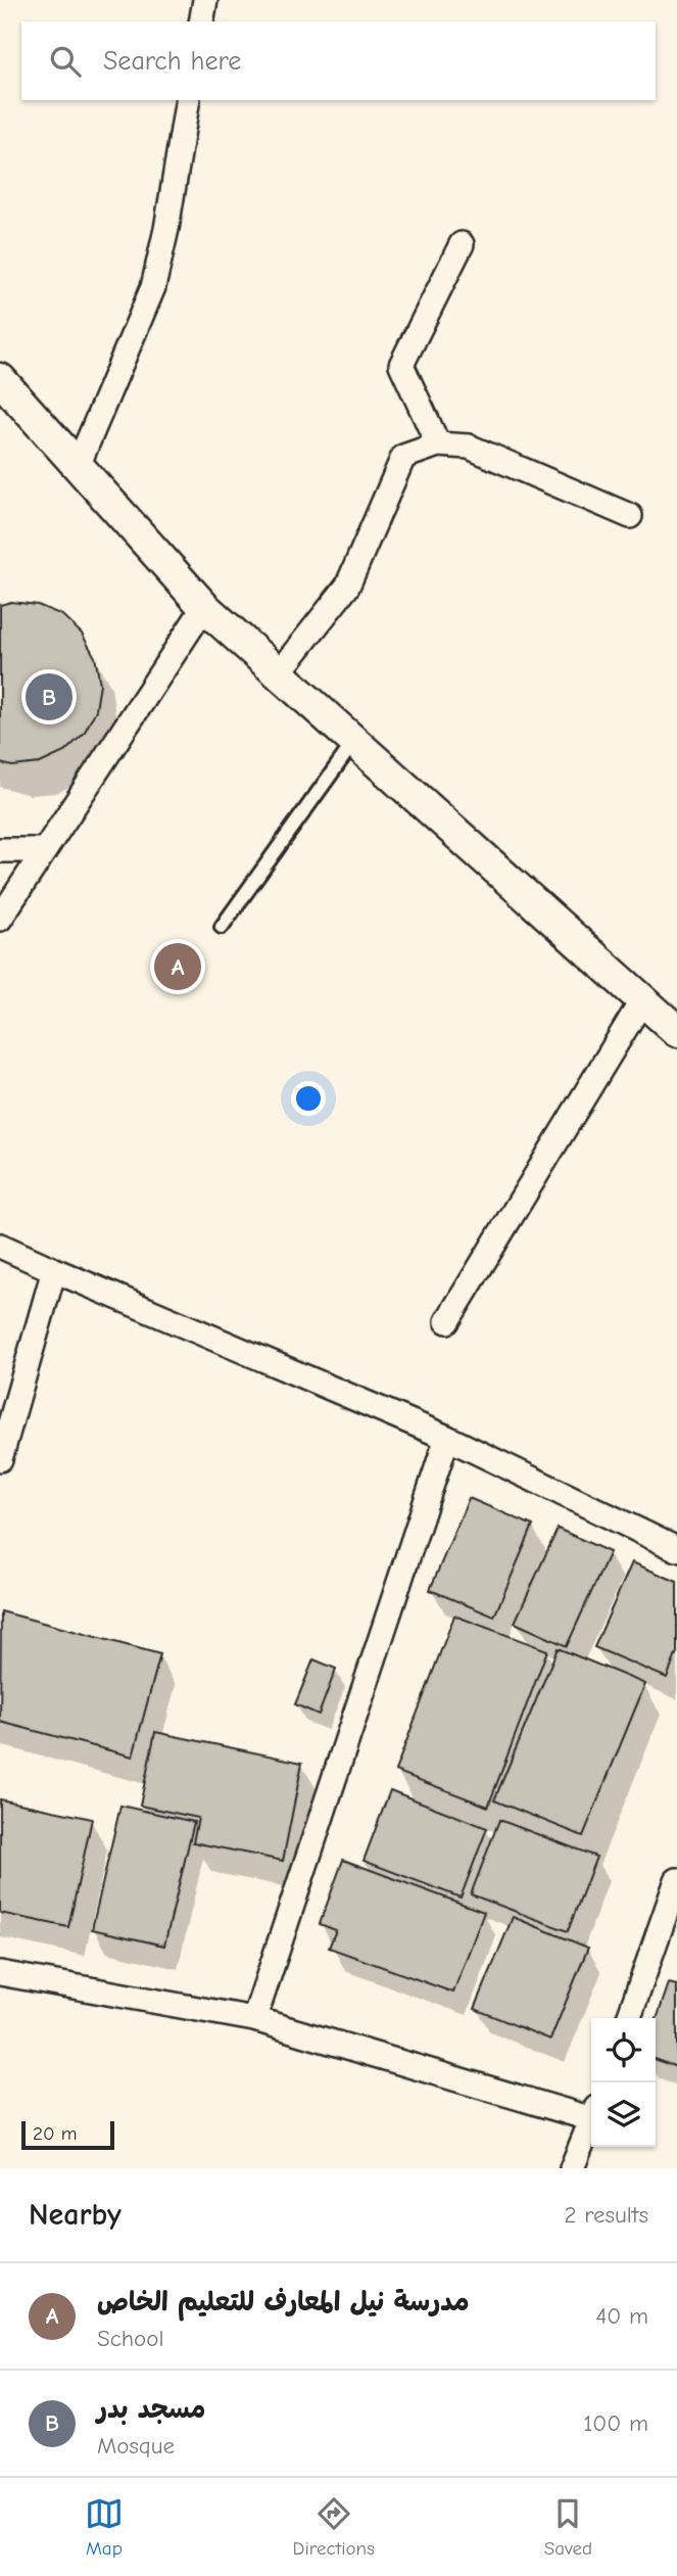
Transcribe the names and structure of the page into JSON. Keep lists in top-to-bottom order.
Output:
{
  "scale_bar": "20 m",
  "page": {
    "search": "Search here",
    "pins": ["B", "A"],
    "scale": "20 m",
    "heading": ["Nearby", "2 results"],
    "list": [
      {
        "mark": "A",
        "name": "مدرسة نيل المعارف للتعليم الخاص",
        "note": "School",
        "value": "40 m"
      },
      {
        "mark": "B",
        "name": "مسجد بدر",
        "note": "Mosque",
        "value": "100 m"
      }
    ],
    "nav": ["Map", "Directions", "Saved"]
  }
}
